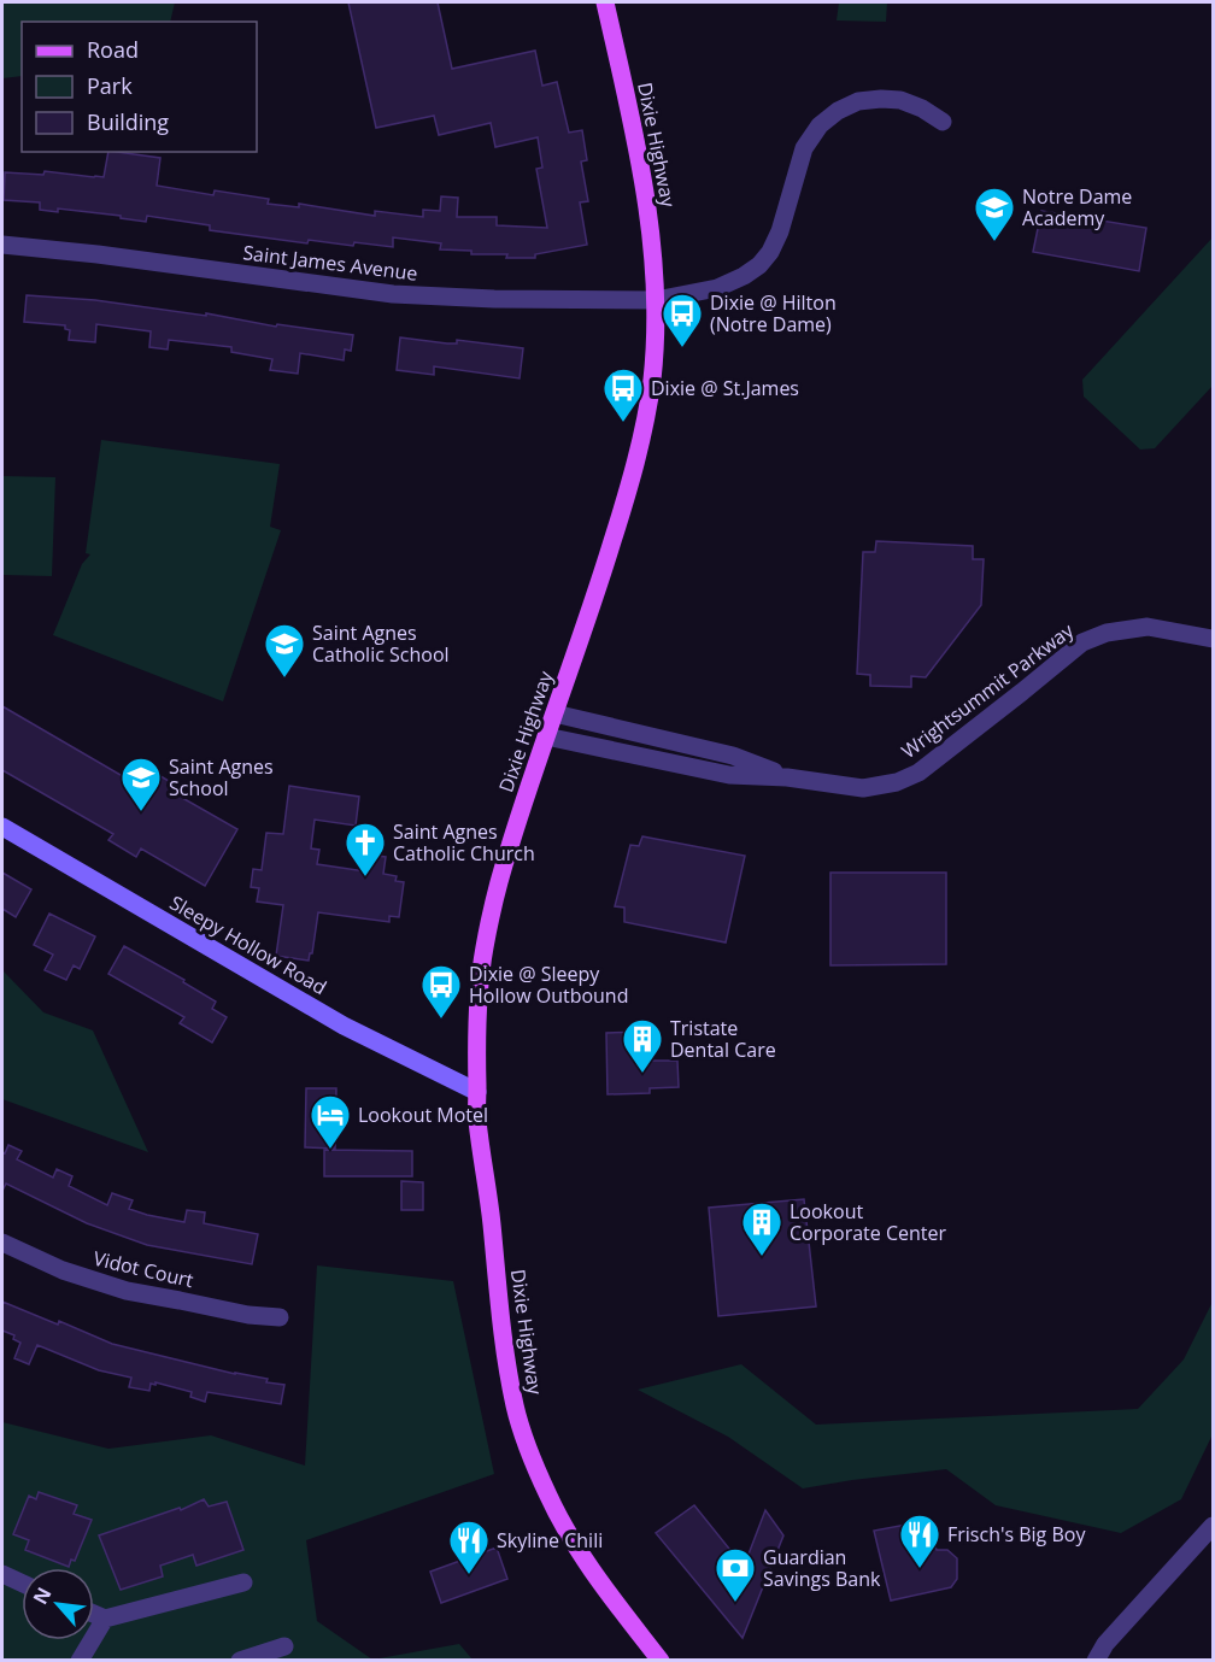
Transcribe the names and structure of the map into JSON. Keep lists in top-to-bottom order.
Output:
{
  "streets": {
    "main road": ["Dixie Highway", "Sleepy Hollow Road"],
    "street": ["Saint James Avenue", "Wrightsummit Parkway", "Vidot Court"]
  },
  "crossings": [
    ["Dixie Highway", "Saint James Avenue"],
    ["Dixie Highway", "Wrightsummit Parkway"],
    ["Dixie Highway", "Sleepy Hollow Road"]
  ],
  "places": {
    "school or university": ["Notre Dame Academy", "Saint Agnes Catholic School", "Saint Agnes School"],
    "bus stop": ["Dixie @ Hilton (Notre Dame)", "Dixie @ St.James", "Dixie @ Sleepy Hollow Outbound"],
    "church": ["Saint Agnes Catholic Church"],
    "building": ["Tristate Dental Care", "Lookout Corporate Center"],
    "hotel": ["Lookout Motel"],
    "restaurant": ["Frisch's Big Boy", "Skyline Chili"],
    "bank": ["Guardian Savings Bank"]
  },
  "legend": ["Road", "Park", "Building"],
  "north": "top left"
}
